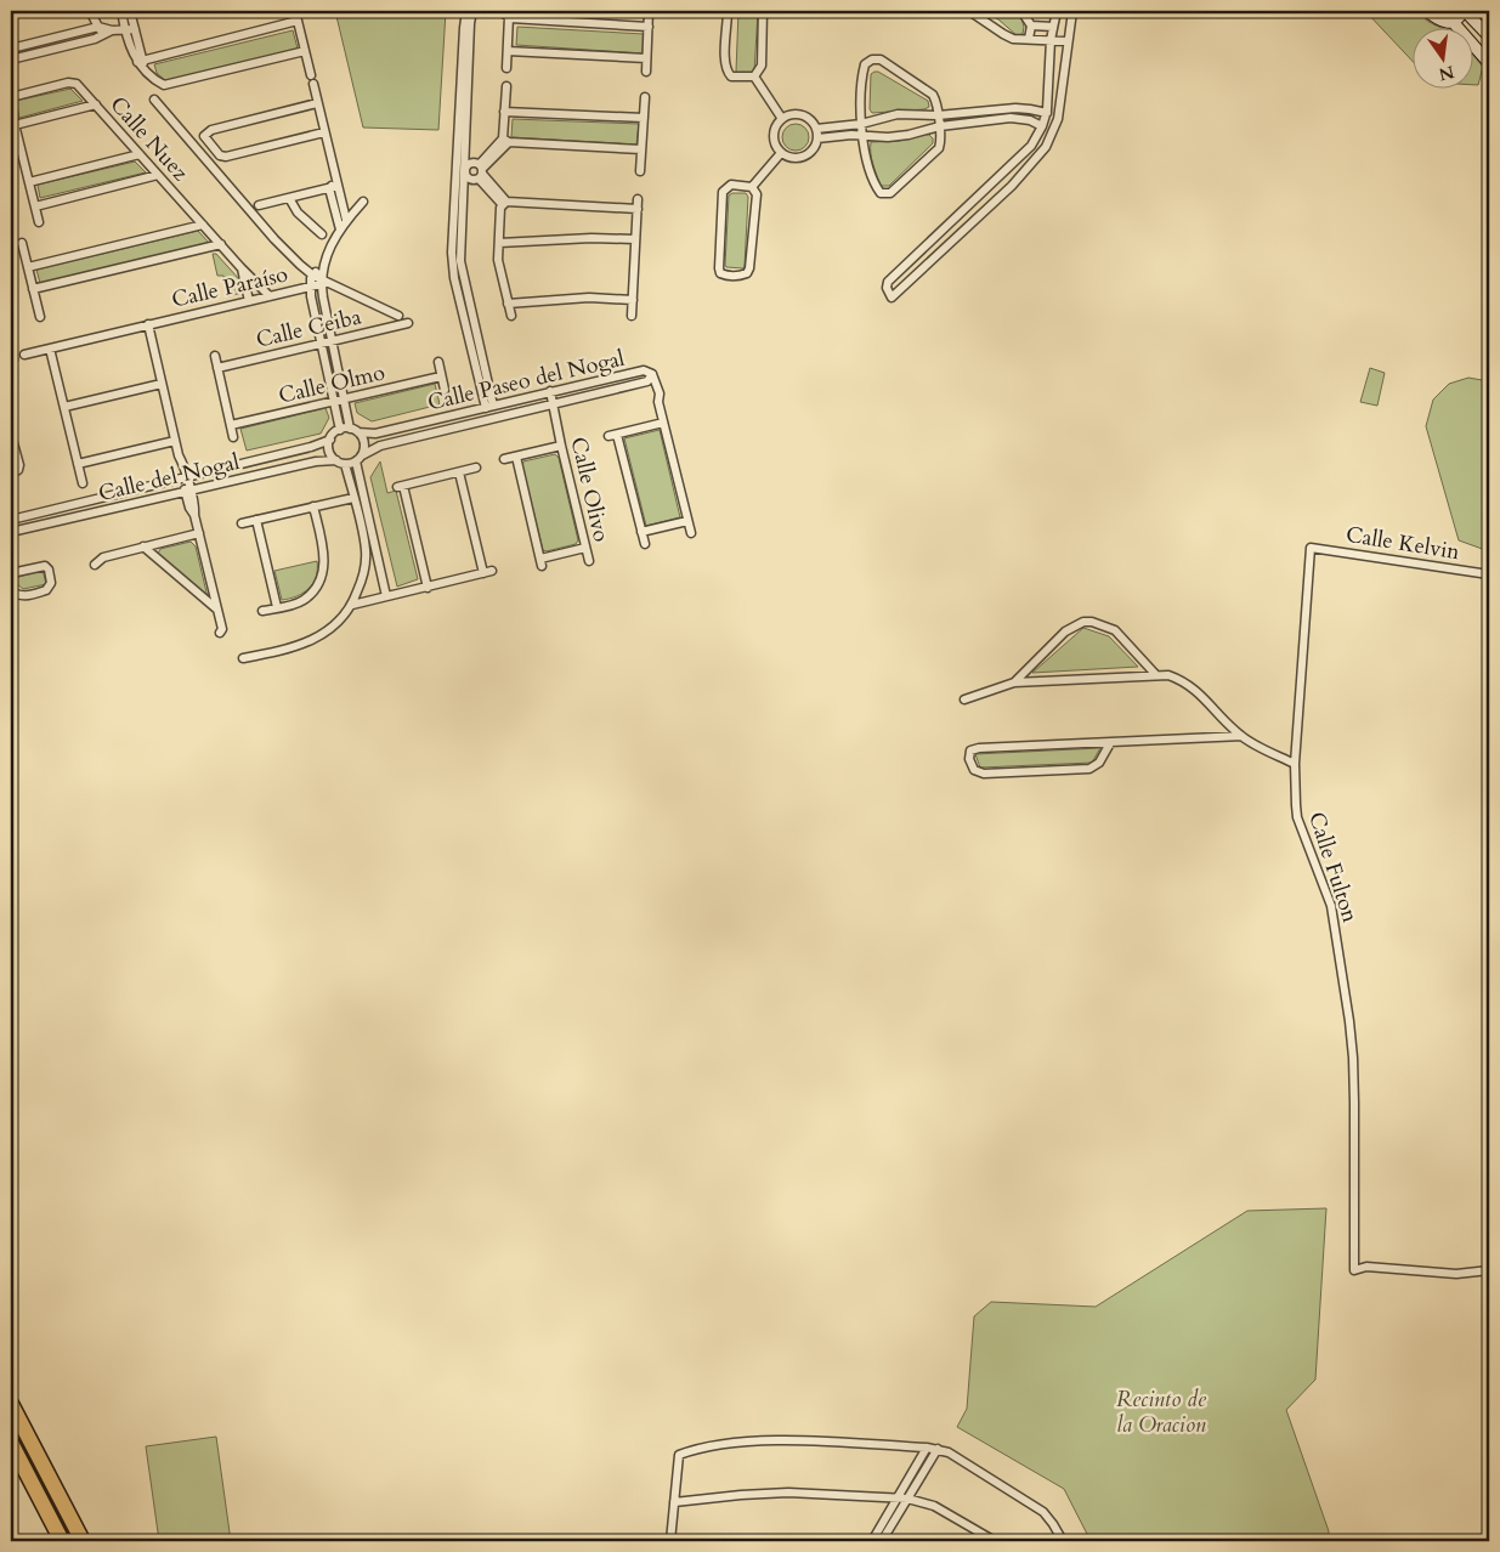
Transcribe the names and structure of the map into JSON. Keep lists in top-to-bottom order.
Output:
{
  "streets": {
    "street": [
      "Calle Nuez",
      "Calle Paraíso",
      "Calle Ceiba",
      "Calle Paseo del Nogal",
      "Calle Olmo",
      "Calle del Nogal",
      "Calle Olivo",
      "Calle Kelvin",
      "Calle Fulton"
    ]
  },
  "crossings": [
    ["Calle Nuez", "Calle Paraíso"],
    ["Calle Paseo del Nogal", "Calle del Nogal"],
    ["Calle Paseo del Nogal", "Calle Olivo"],
    ["Calle Kelvin", "Calle Fulton"]
  ],
  "parks": ["Recinto de la Oracion"],
  "north": "bottom"
}
